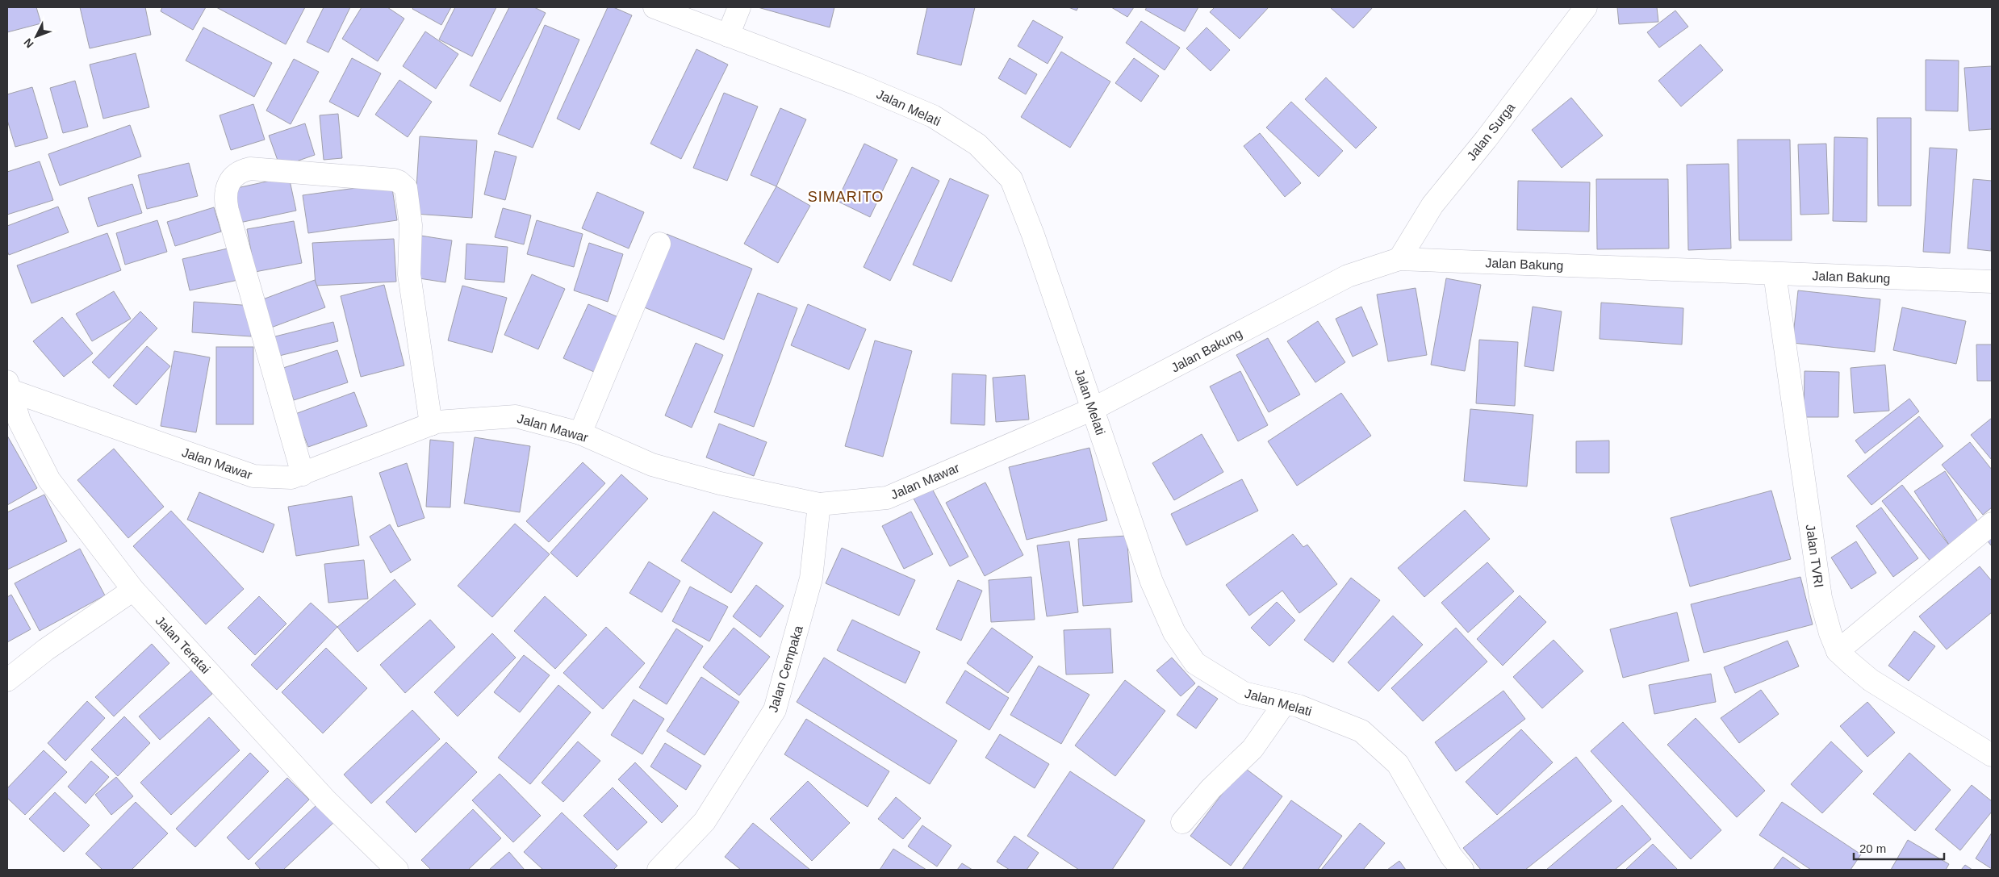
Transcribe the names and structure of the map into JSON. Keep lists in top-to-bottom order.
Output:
{
  "streets": {
    "street": [
      "Jalan Melati",
      "Jalan Surga",
      "Jalan Bakung",
      "Jalan Mawar",
      "Jalan TVRI",
      "Jalan Teratai",
      "Jalan Cempaka"
    ]
  },
  "crossings": [
    ["Jalan Melati", "Jalan Bakung"],
    ["Jalan Melati", "Jalan Mawar"],
    ["Jalan Surga", "Jalan Bakung"],
    ["Jalan Bakung", "Jalan Mawar"],
    ["Jalan Bakung", "Jalan TVRI"],
    ["Jalan Mawar", "Jalan Teratai"],
    ["Jalan Mawar", "Jalan Cempaka"]
  ],
  "districts": ["SIMARITO"],
  "scale_bar": "20 m",
  "north": "bottom left"
}
